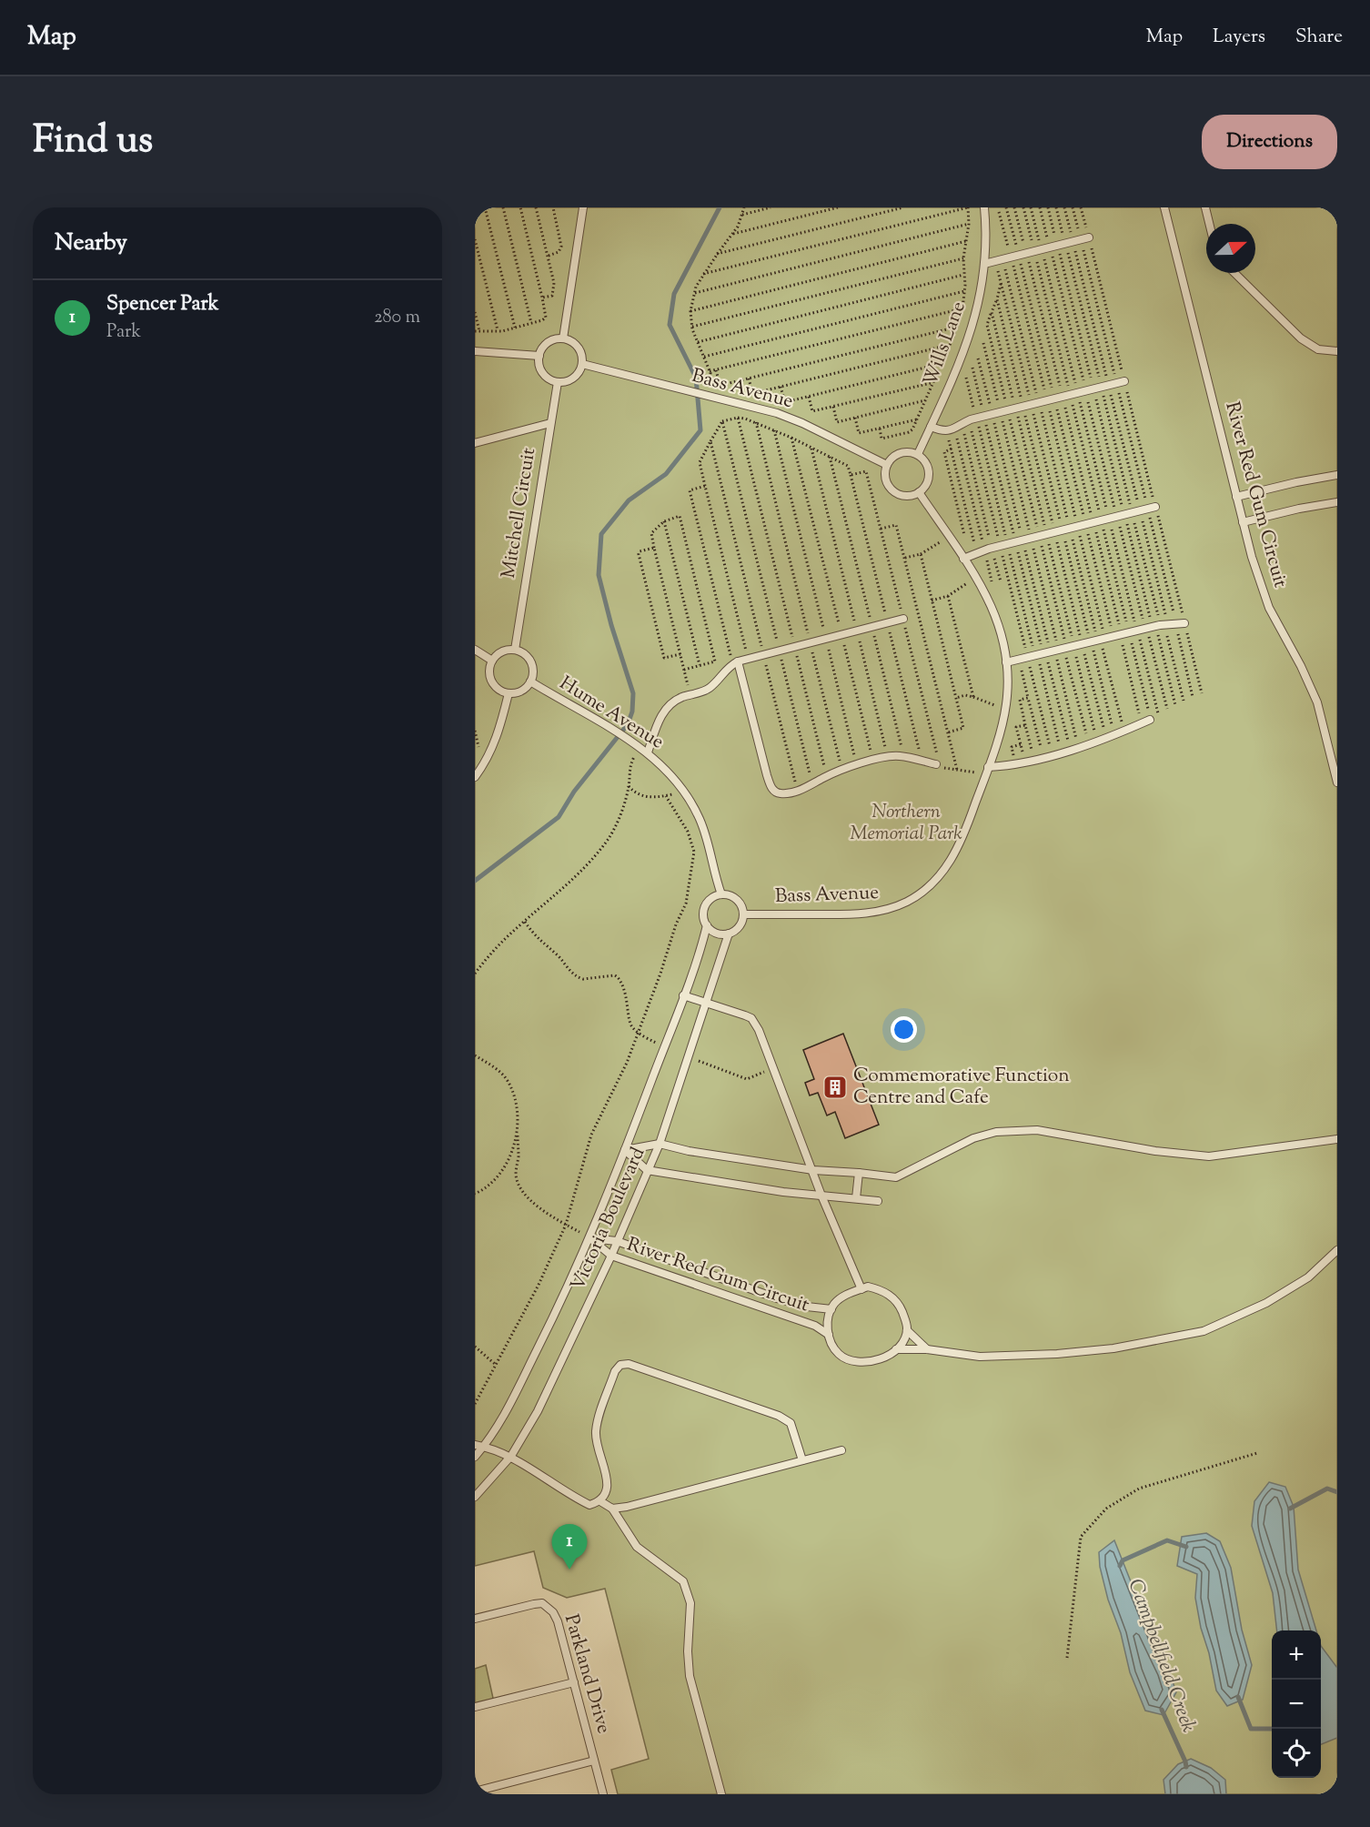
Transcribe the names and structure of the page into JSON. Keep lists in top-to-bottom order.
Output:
{
  "streets": {
    "lane": [
      "Wills Lane",
      "Bass Avenue",
      "River Red Gum Circuit",
      "Mitchell Circuit",
      "Hume Avenue",
      "Victoria Boulevard",
      "Parkland Drive"
    ]
  },
  "crossings": [
    ["Wills Lane", "Bass Avenue"],
    ["Bass Avenue", "Mitchell Circuit"],
    ["Bass Avenue", "Hume Avenue"],
    ["Bass Avenue", "Victoria Boulevard"],
    ["River Red Gum Circuit", "Victoria Boulevard"],
    ["Mitchell Circuit", "Hume Avenue"],
    ["Hume Avenue", "Victoria Boulevard"]
  ],
  "water": ["Campbellfield Creek"],
  "parks": ["Northern Memorial Park"],
  "places": {
    "building": ["Commemorative Function Centre and Cafe"]
  },
  "north": "right",
  "page": {
    "header": "Map",
    "nav": ["Map", "Layers", "Share"],
    "title": "Find us",
    "buttons": "Directions",
    "heading": "Nearby",
    "list": [
      {
        "mark": "1",
        "name": "Spencer Park",
        "note": "Park",
        "value": "280 m"
      }
    ],
    "pins": "1",
    "map_buttons": ["+", "−"]
  }
}
